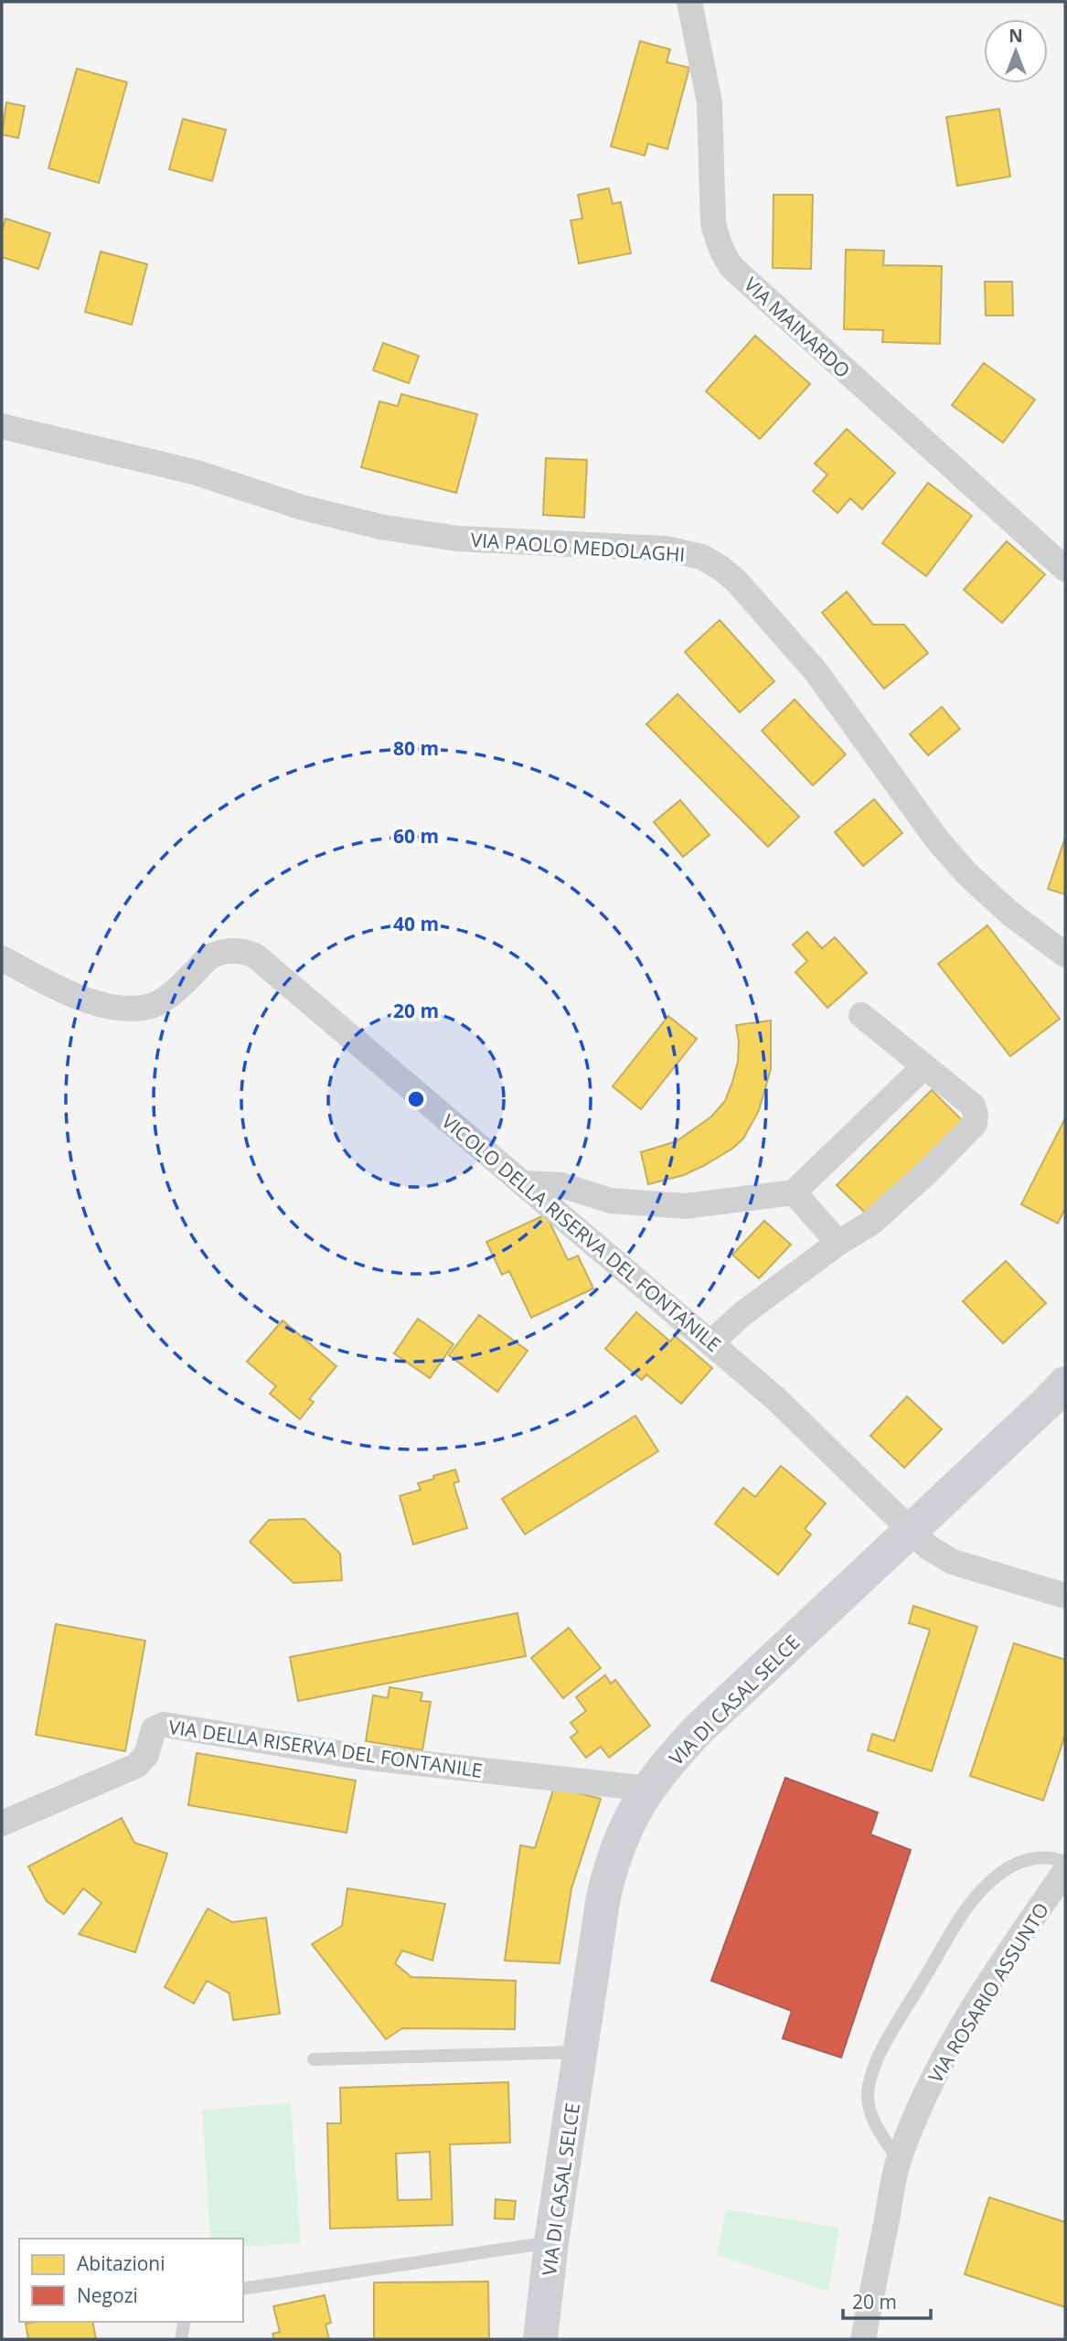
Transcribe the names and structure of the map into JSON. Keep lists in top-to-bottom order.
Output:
{
  "streets": {
    "main road": ["VIA DI CASAL SELCE"],
    "street": [
      "VIA MAINARDO",
      "VIA PAOLO MEDOLAGHI",
      "VICOLO DELLA RISERVA DEL FONTANILE",
      "VIA DELLA RISERVA DEL FONTANILE",
      "VIA ROSARIO ASSUNTO"
    ]
  },
  "crossings": [
    ["VICOLO DELLA RISERVA DEL FONTANILE", "VIA DI CASAL SELCE"],
    ["VIA DI CASAL SELCE", "VIA DELLA RISERVA DEL FONTANILE"]
  ],
  "legend": ["Abitazioni", "Negozi"],
  "scale_bar": "20 m",
  "north": "top",
  "rings": [
    "80 m",
    "60 m",
    "40 m",
    "20 m"
  ]
}
